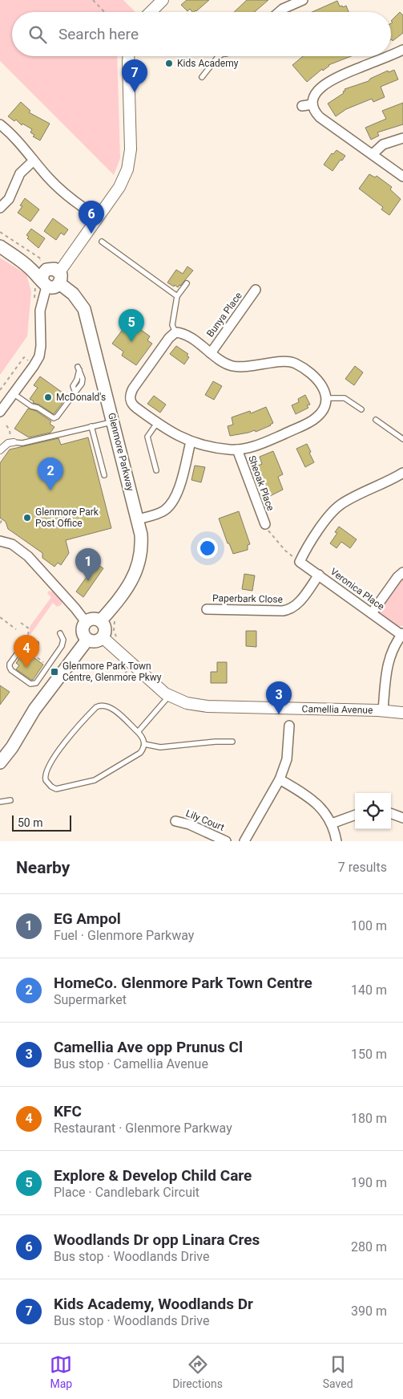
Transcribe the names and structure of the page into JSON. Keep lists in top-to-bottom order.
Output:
{
  "streets": {
    "main road": ["Glenmore Parkway"],
    "street": [
      "Bunya Place",
      "Sheoak Place",
      "Veronica Place",
      "Paperbark Close",
      "Camellia Avenue",
      "Lily Court"
    ]
  },
  "crossings": [
    ["Glenmore Parkway", "Camellia Avenue"],
    ["Veronica Place", "Paperbark Close"]
  ],
  "places": {
    "other": ["Kids Academy", "McDonald's", "Glenmore Park Post Office"],
    "transit": ["Glenmore Park Town Centre, Glenmore Pkwy"]
  },
  "scale_bar": "50 m",
  "page": {
    "search": "Search here",
    "pins": [
      "7",
      "6",
      "5",
      "2",
      "1",
      "4",
      "3"
    ],
    "scale": "50 m",
    "heading": ["Nearby", "7 results"],
    "list": [
      {
        "mark": "1",
        "name": "EG Ampol",
        "note": "Fuel · Glenmore Parkway",
        "value": "100 m"
      },
      {
        "mark": "2",
        "name": "HomeCo. Glenmore Park Town Centre",
        "note": "Supermarket",
        "value": "140 m"
      },
      {
        "mark": "3",
        "name": "Camellia Ave opp Prunus Cl",
        "note": "Bus stop · Camellia Avenue",
        "value": "150 m"
      },
      {
        "mark": "4",
        "name": "KFC",
        "note": "Restaurant · Glenmore Parkway",
        "value": "180 m"
      },
      {
        "mark": "5",
        "name": "Explore & Develop Child Care",
        "note": "Place · Candlebark Circuit",
        "value": "190 m"
      },
      {
        "mark": "6",
        "name": "Woodlands Dr opp Linara Cres",
        "note": "Bus stop · Woodlands Drive",
        "value": "280 m"
      },
      {
        "mark": "7",
        "name": "Kids Academy, Woodlands Dr",
        "note": "Bus stop · Woodlands Drive",
        "value": "390 m"
      }
    ],
    "nav": ["Map", "Directions", "Saved"]
  }
}
